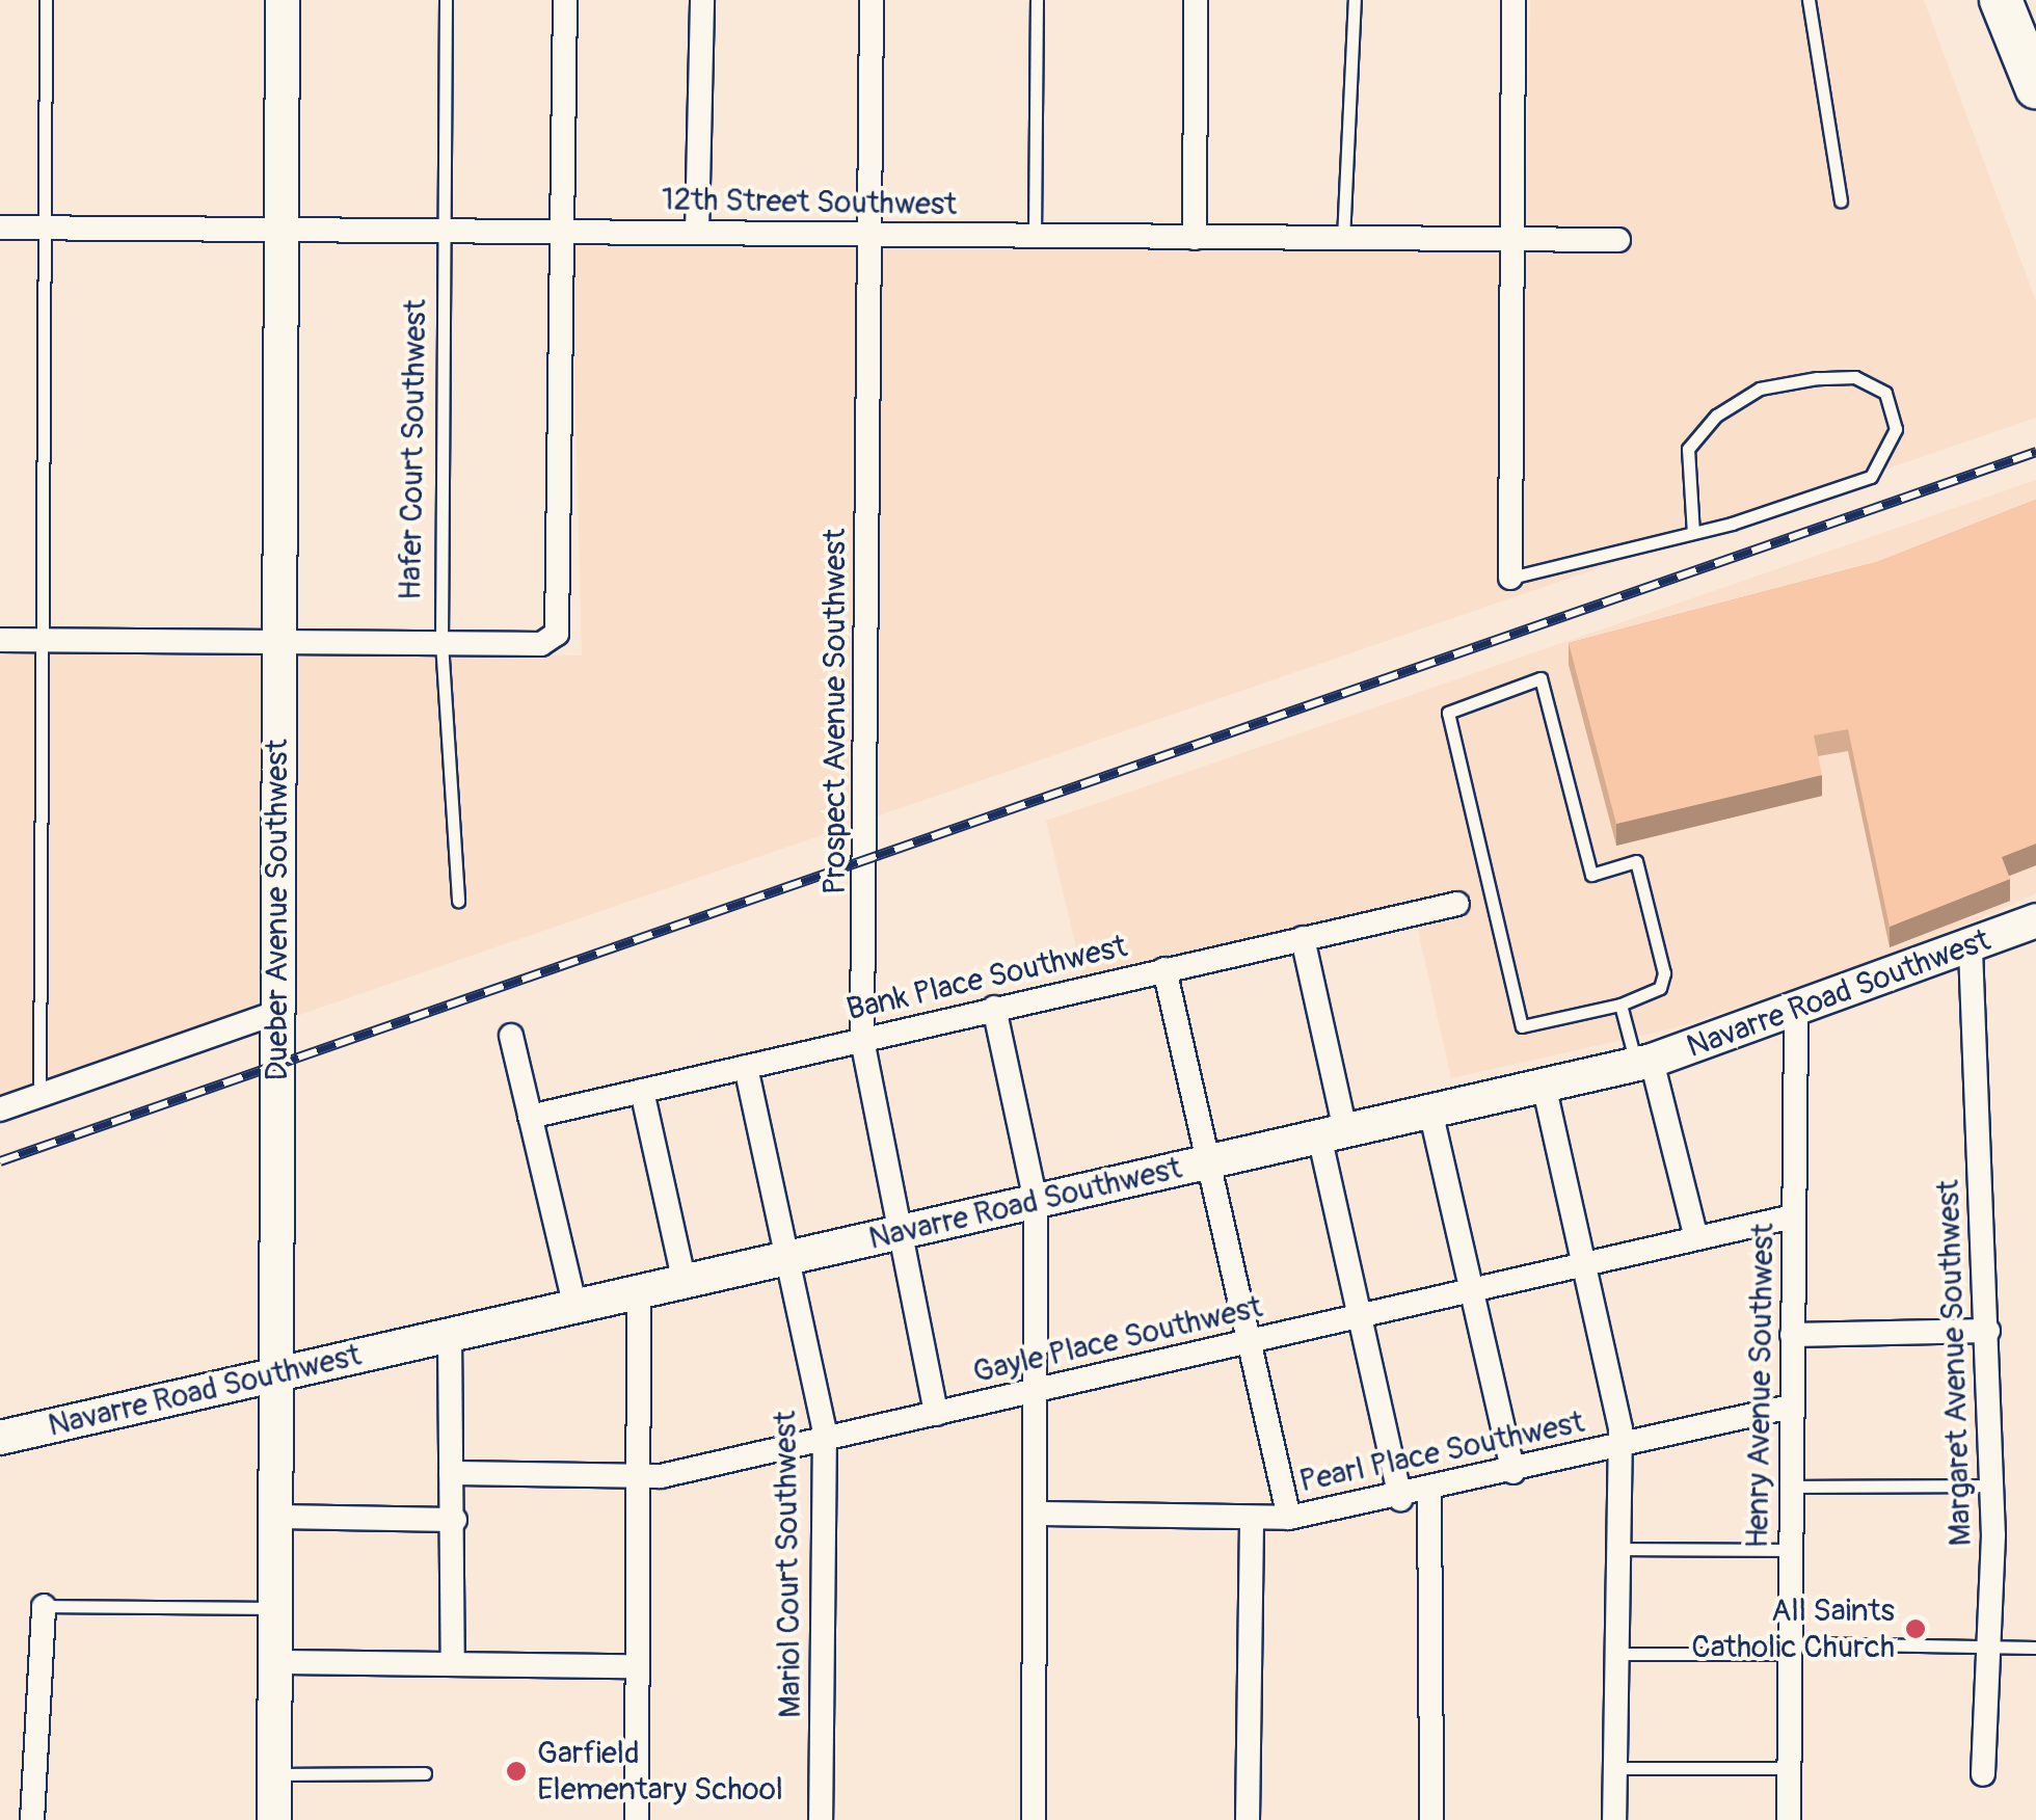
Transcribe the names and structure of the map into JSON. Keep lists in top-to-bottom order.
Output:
{
  "streets": {
    "street": [
      "12th Street Southwest",
      "Prospect Avenue Southwest",
      "Dueber Avenue Southwest",
      "Bank Place Southwest",
      "Navarre Road Southwest",
      "Gayle Place Southwest",
      "Margaret Avenue Southwest",
      "Henry Avenue Southwest",
      "Pearl Place Southwest",
      "Mariol Court Southwest"
    ],
    "lane": ["Hafer Court Southwest"]
  },
  "crossings": [
    ["12th Street Southwest", "Hafer Court Southwest"],
    ["12th Street Southwest", "Prospect Avenue Southwest"],
    ["12th Street Southwest", "Dueber Avenue Southwest"],
    ["Prospect Avenue Southwest", "Bank Place Southwest"],
    ["Prospect Avenue Southwest", "Navarre Road Southwest"],
    ["Prospect Avenue Southwest", "Gayle Place Southwest"],
    ["Dueber Avenue Southwest", "Navarre Road Southwest"],
    ["Bank Place Southwest", "Mariol Court Southwest"],
    ["Navarre Road Southwest", "Margaret Avenue Southwest"],
    ["Navarre Road Southwest", "Henry Avenue Southwest"],
    ["Navarre Road Southwest", "Mariol Court Southwest"],
    ["Gayle Place Southwest", "Henry Avenue Southwest"],
    ["Gayle Place Southwest", "Mariol Court Southwest"],
    ["Henry Avenue Southwest", "Pearl Place Southwest"]
  ],
  "places": ["All Saints Catholic Church", "Garfield Elementary School"]
}
